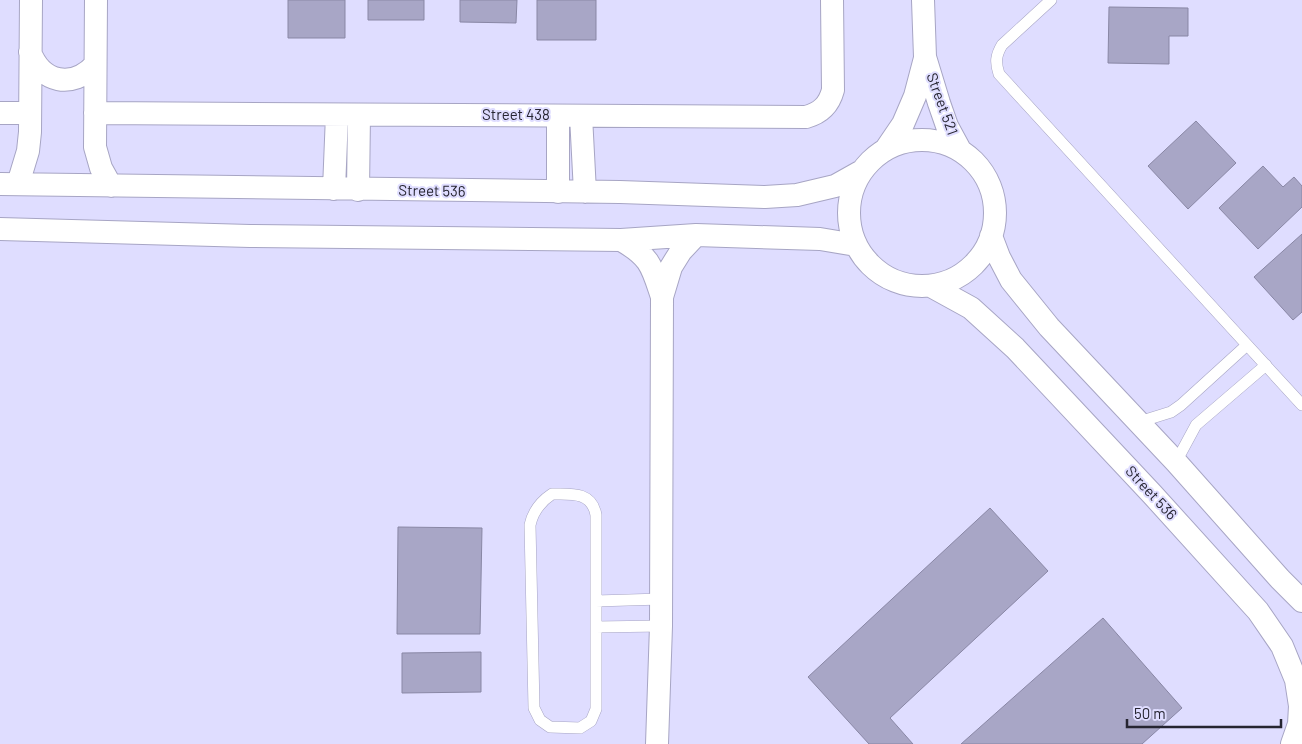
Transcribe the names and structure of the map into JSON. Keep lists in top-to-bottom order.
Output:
{
  "streets": {
    "street": ["Street 521", "Street 438", "Street 536"]
  },
  "crossings": [
    ["Street 521", "Street 536"]
  ],
  "scale_bar": "50 m"
}
